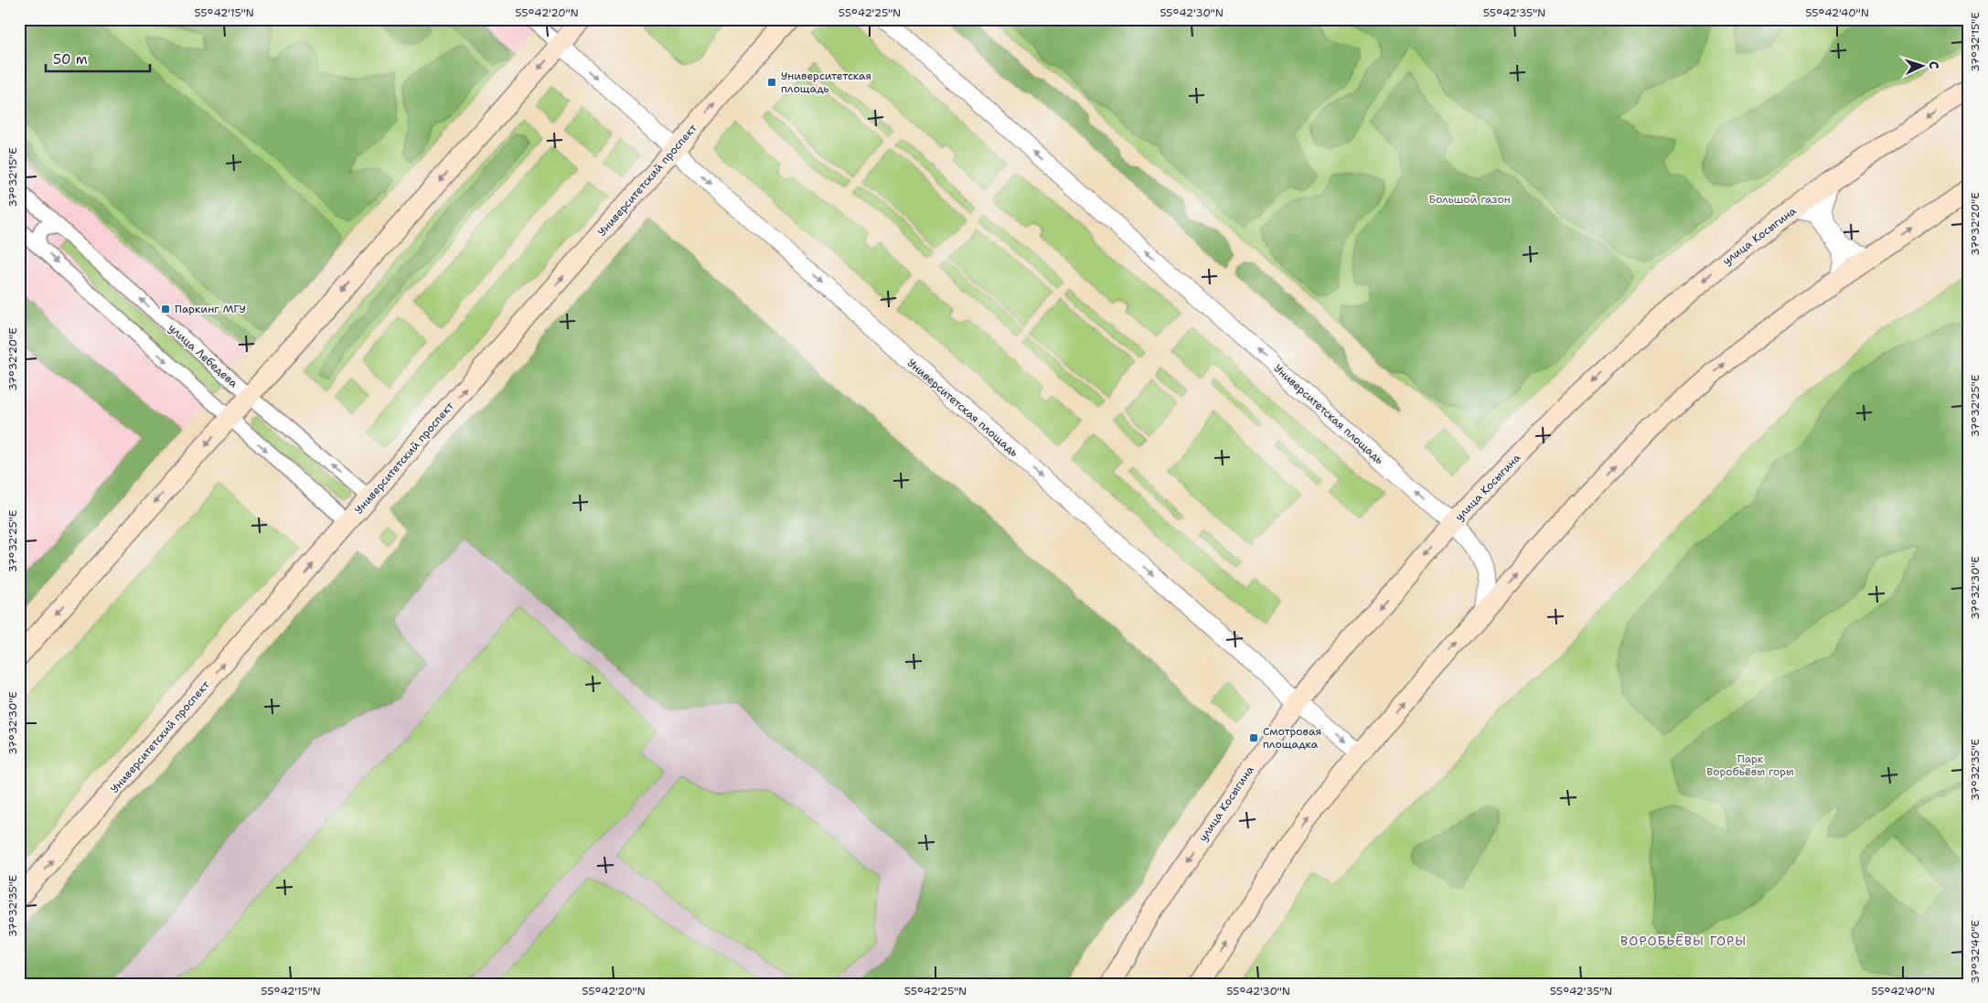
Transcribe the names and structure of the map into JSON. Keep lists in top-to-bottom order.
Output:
{
  "streets": {
    "main road": ["Университетский проспект", "улица Косыгина"],
    "street": ["улица Лебедева", "Университетская площадь"]
  },
  "crossings": [
    ["Университетский проспект", "улица Лебедева"],
    ["Университетский проспект", "Университетская площадь"],
    ["улица Косыгина", "Университетская площадь"]
  ],
  "districts": ["ВОРОБЬЁВЫ ГОРЫ"],
  "parks": ["Большой газон", "Парк Воробьёвы горы"],
  "places": {
    "transit": ["Университетская площадь", "Паркинг МГУ", "Смотровая площадка"]
  },
  "scale_bar": "50 m",
  "north": "right",
  "coordinates": [
    "55°42'15\"N",
    "55°42'20\"N",
    "55°42'25\"N",
    "55°42'30\"N",
    "55°42'35\"N",
    "55°42'40\"N",
    "37°32'15\"E",
    "37°32'20\"E",
    "37°32'25\"E",
    "37°32'30\"E",
    "37°32'35\"E",
    "37°32'40\"E"
  ]
}
